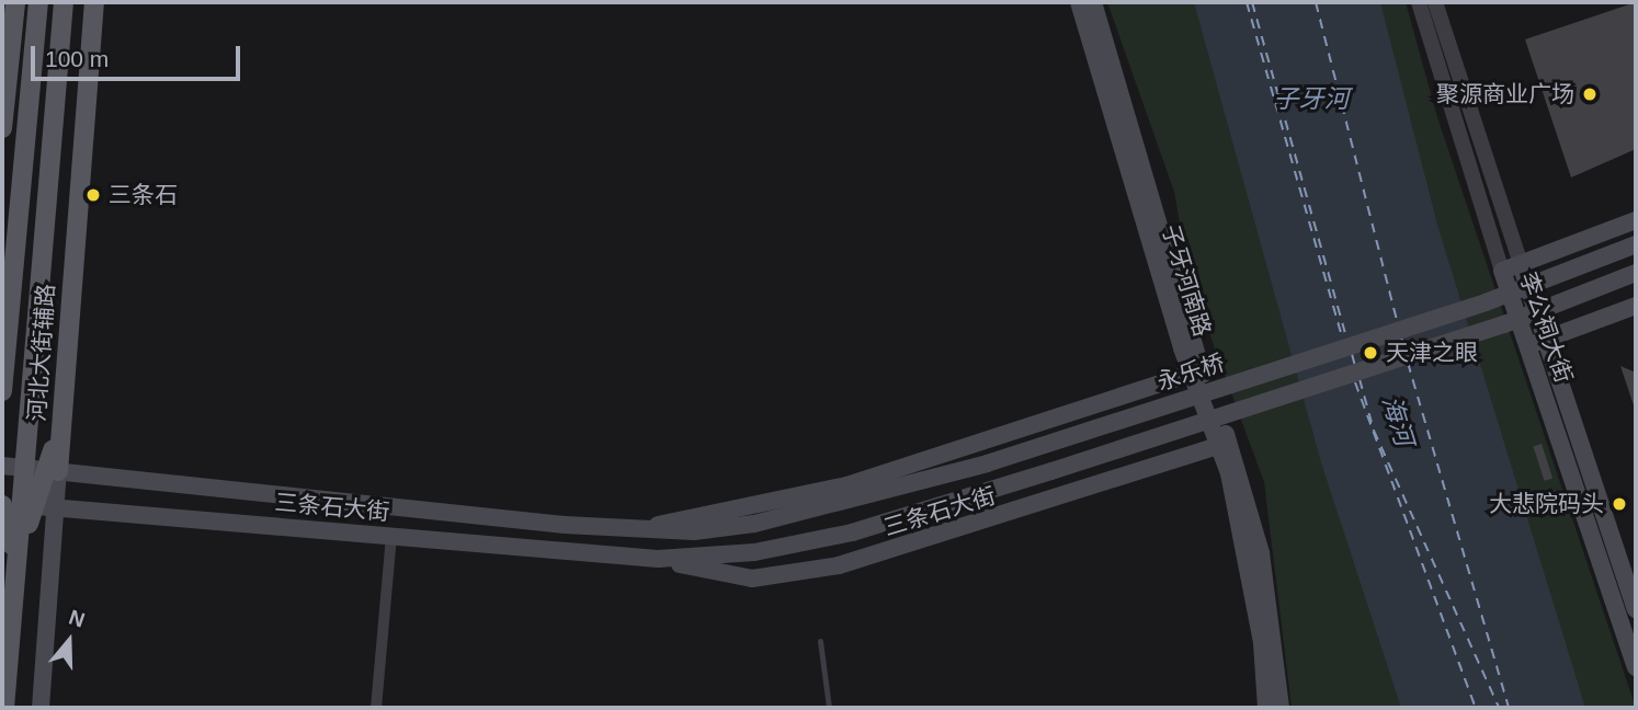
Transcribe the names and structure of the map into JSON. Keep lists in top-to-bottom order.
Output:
{
  "streets": {
    "main road": [
      "子牙河南路",
      "李公祠大街",
      "河北大街辅路",
      "永乐桥",
      "三条石大街"
    ]
  },
  "crossings": [
    ["子牙河南路", "三条石大街"],
    ["河北大街辅路", "三条石大街"],
    ["永乐桥", "三条石大街"]
  ],
  "water": ["子牙河", "海河"],
  "places": [
    "聚源商业广场",
    "三条石",
    "天津之眼",
    "大悲院码头"
  ],
  "scale_bar": "100 m",
  "north": "top"
}
